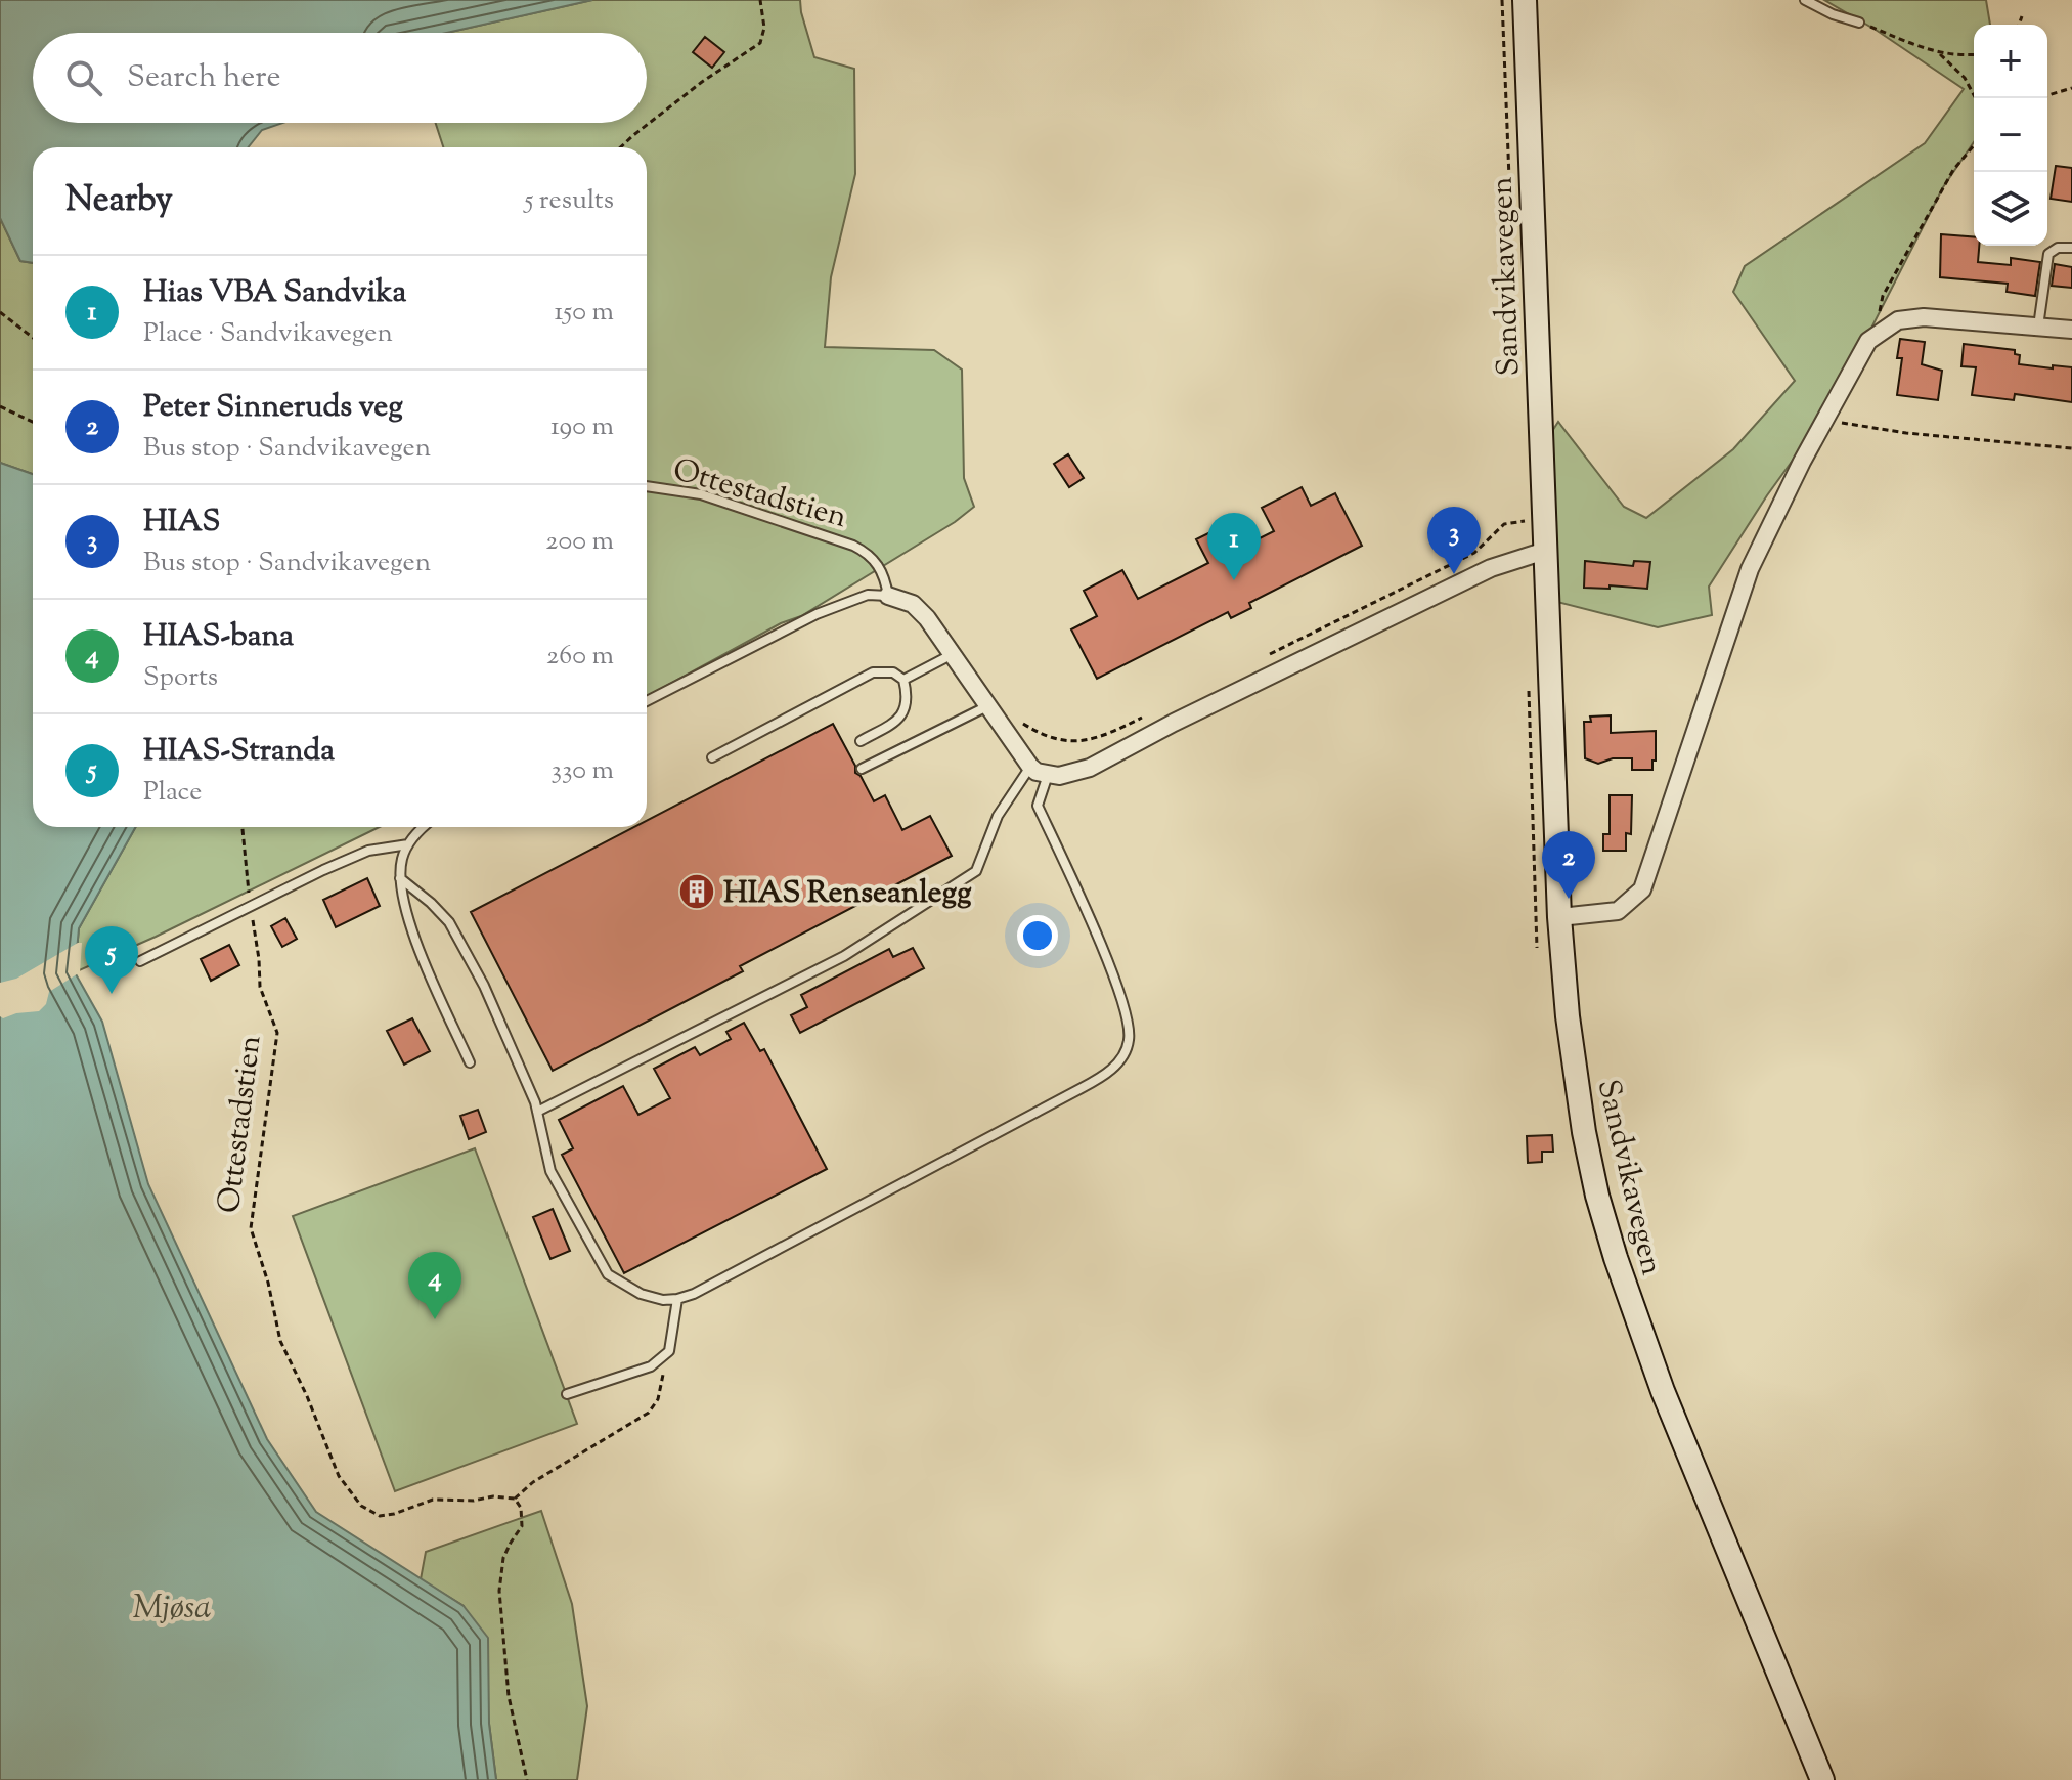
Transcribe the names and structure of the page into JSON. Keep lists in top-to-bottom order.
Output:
{
  "streets": {
    "main road": ["Sandvikavegen"],
    "lane": ["Ottestadstien"]
  },
  "water": ["Mjøsa"],
  "places": {
    "building": ["HIAS Renseanlegg"]
  },
  "page": {
    "map_buttons": ["+", "−"],
    "search": "Search here",
    "heading": ["Nearby", "5 results"],
    "list": [
      {
        "mark": "1",
        "name": "Hias VBA Sandvika",
        "note": "Place · Sandvikavegen",
        "value": "150 m"
      },
      {
        "mark": "2",
        "name": "Peter Sinneruds veg",
        "note": "Bus stop · Sandvikavegen",
        "value": "190 m"
      },
      {
        "mark": "3",
        "name": "HIAS",
        "note": "Bus stop · Sandvikavegen",
        "value": "200 m"
      },
      {
        "mark": "4",
        "name": "HIAS-bana",
        "note": "Sports",
        "value": "260 m"
      },
      {
        "mark": "5",
        "name": "HIAS-Stranda",
        "note": "Place",
        "value": "330 m"
      }
    ],
    "pins": [
      "3",
      "1",
      "2",
      "5",
      "4"
    ]
  }
}
